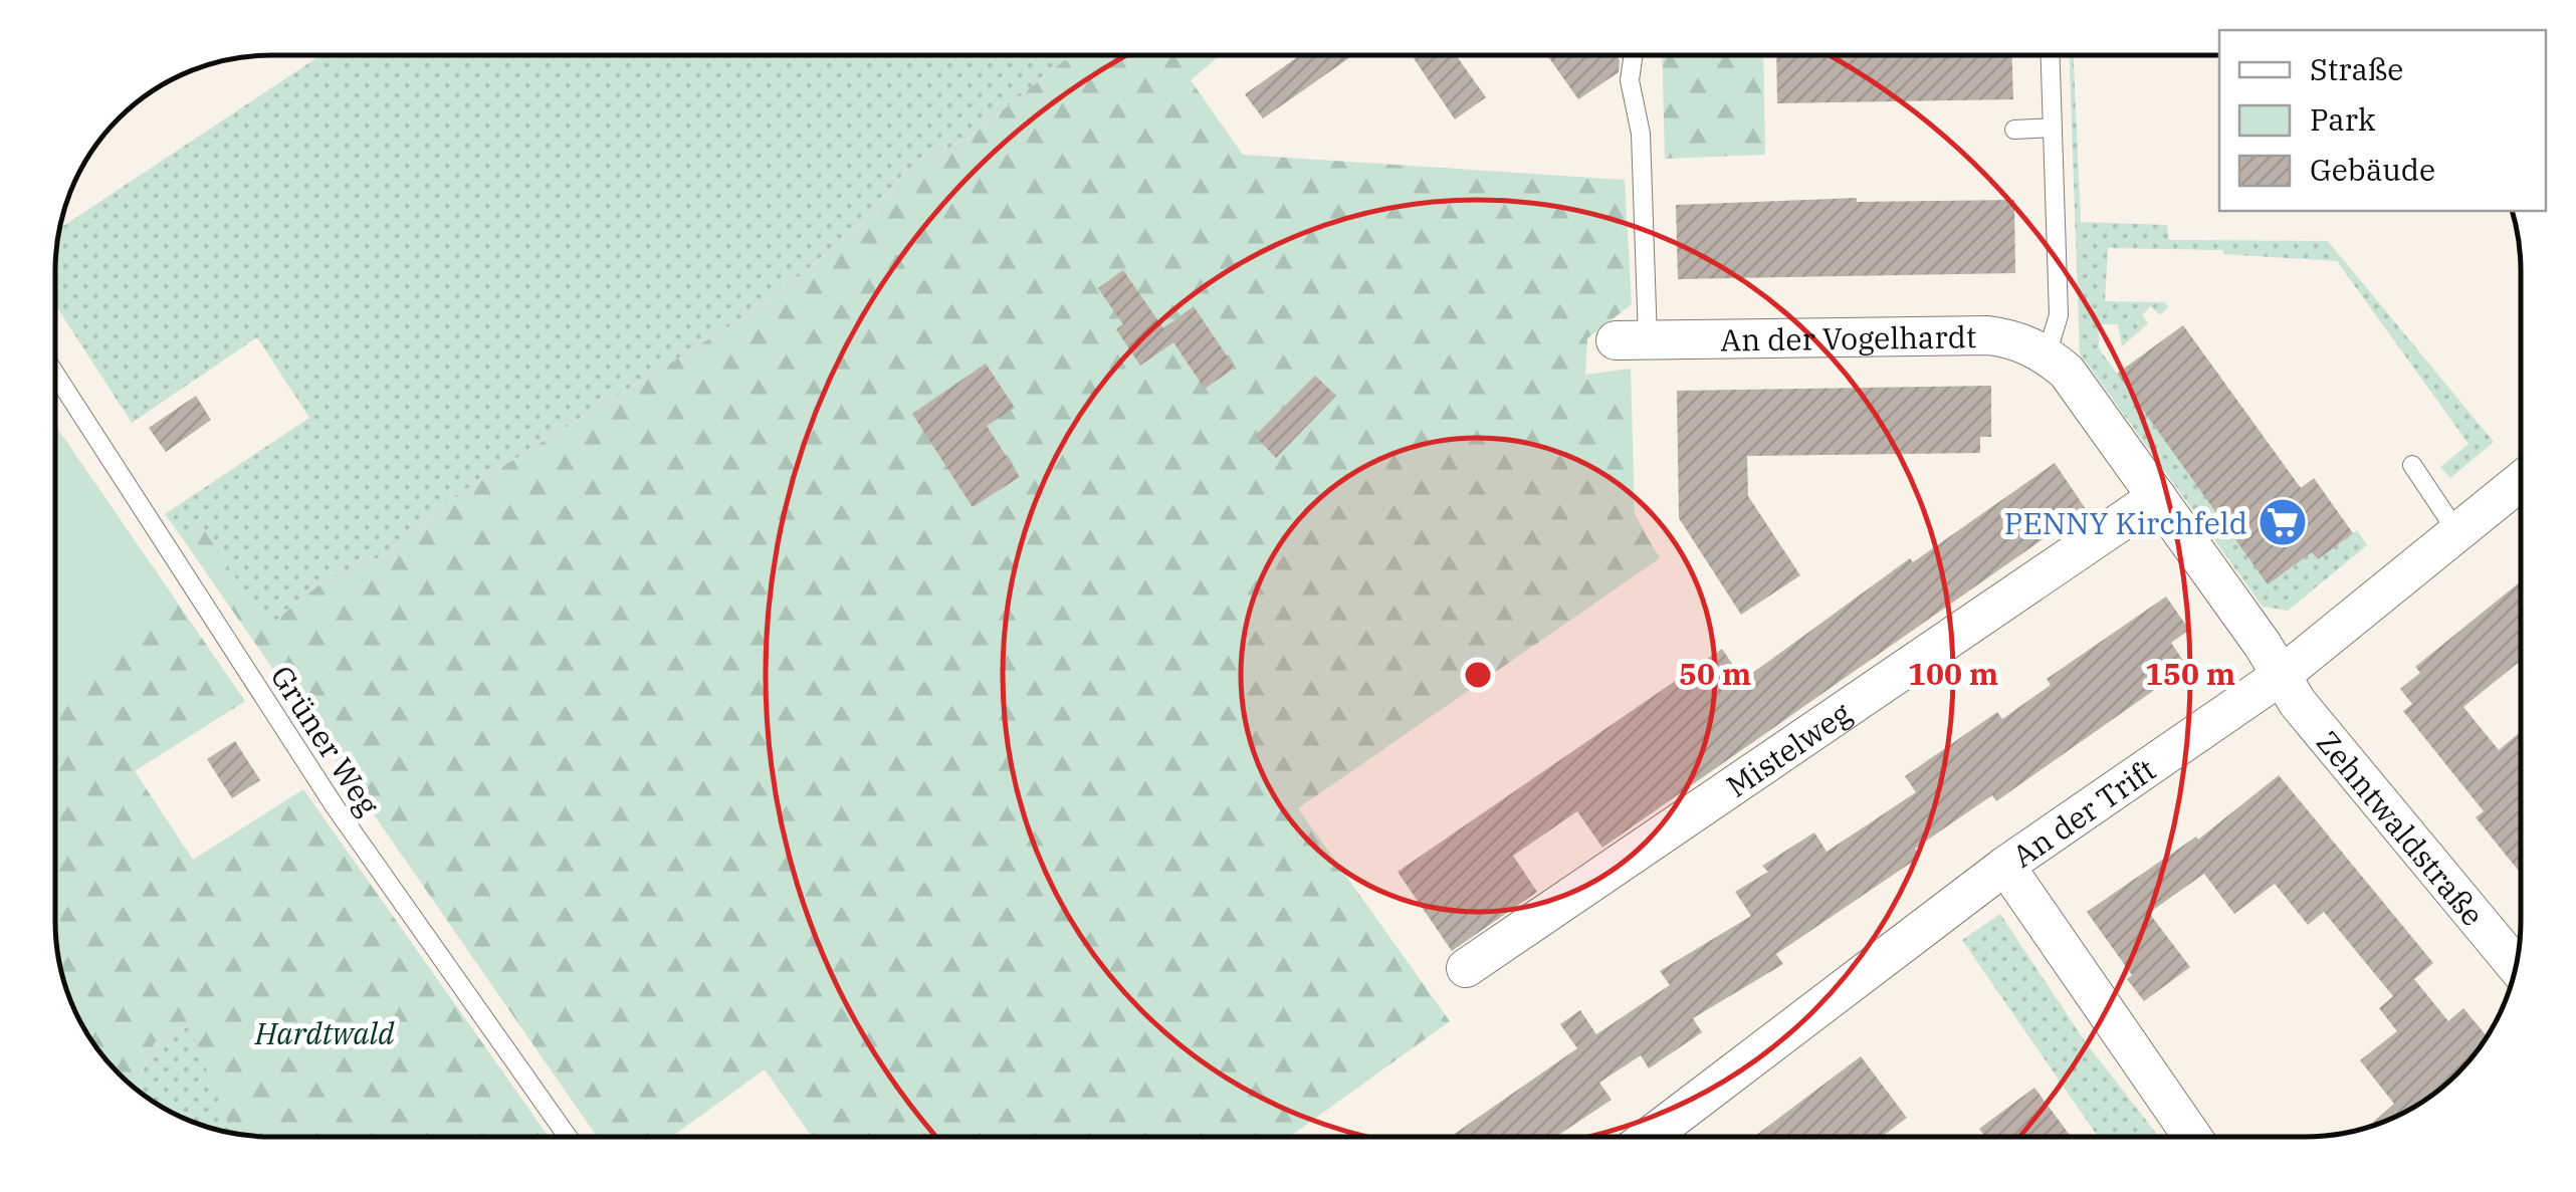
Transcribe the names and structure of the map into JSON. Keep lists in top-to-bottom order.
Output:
{
  "streets": {
    "street": [
      "An der Vogelhardt",
      "Mistelweg",
      "An der Trift",
      "Zehntwaldstraße"
    ],
    "lane": ["Grüner Weg"]
  },
  "crossings": [
    ["An der Vogelhardt", "Mistelweg"],
    ["An der Vogelhardt", "An der Trift"],
    ["An der Vogelhardt", "Zehntwaldstraße"],
    ["An der Trift", "Zehntwaldstraße"]
  ],
  "parks": ["Hardtwald"],
  "places": {
    "supermarket": ["PENNY Kirchfeld"]
  },
  "legend": ["Straße", "Park", "Gebäude"],
  "rings": ["50 m", "100 m", "150 m"]
}
